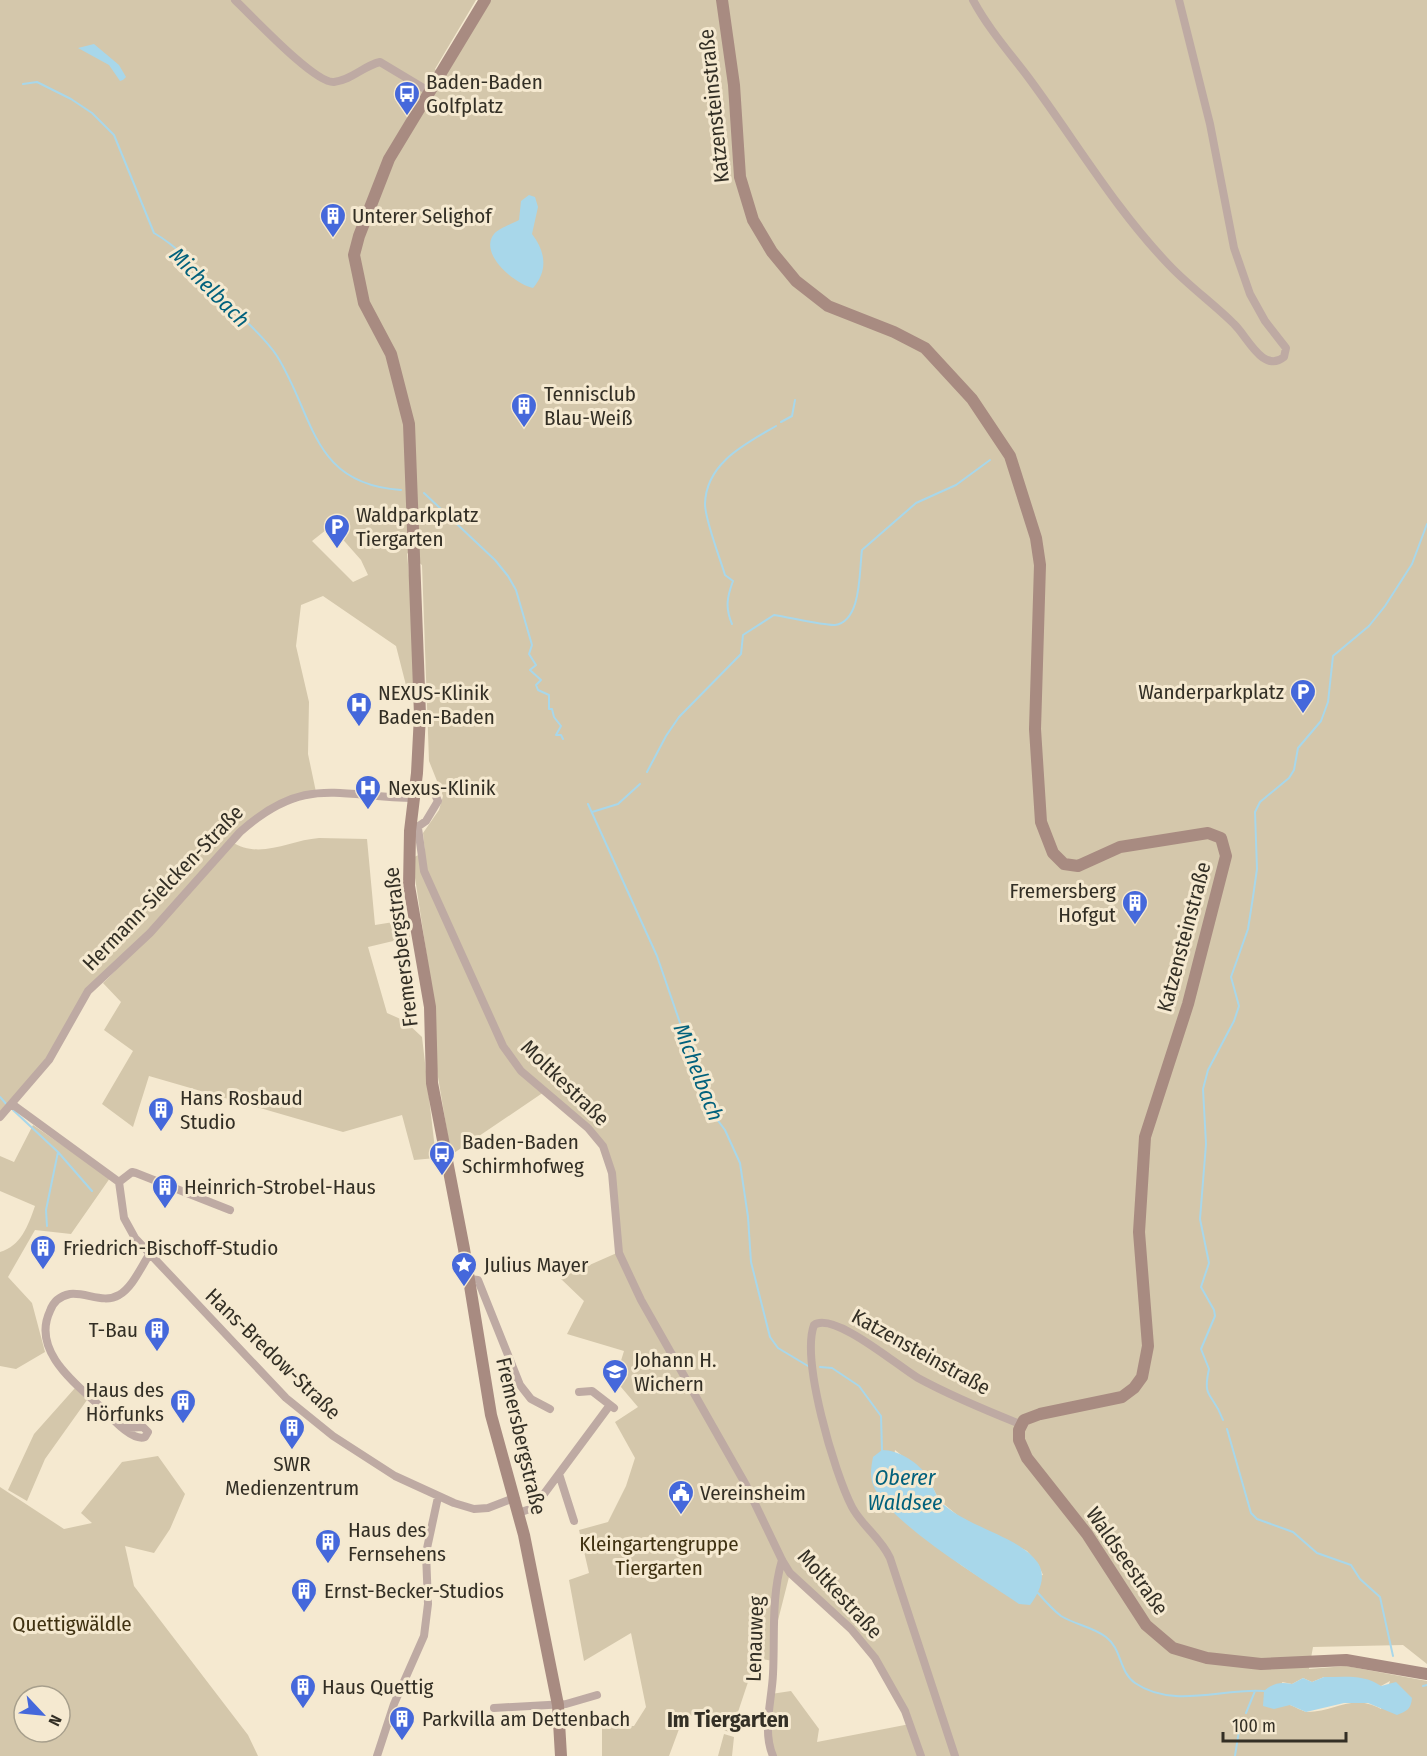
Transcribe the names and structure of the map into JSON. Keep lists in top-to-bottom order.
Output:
{
  "streets": {
    "street": [
      "Katzensteinstraße",
      "Hermann-Sielcken-Straße",
      "Fremersbergstraße",
      "Moltkestraße",
      "Hans-Bredow-Straße",
      "Waldseestraße",
      "Lenauweg"
    ]
  },
  "crossings": [
    ["Katzensteinstraße", "Waldseestraße"],
    ["Hermann-Sielcken-Straße", "Fremersbergstraße"],
    ["Fremersbergstraße", "Moltkestraße"],
    ["Fremersbergstraße", "Hans-Bredow-Straße"],
    ["Moltkestraße", "Lenauweg"]
  ],
  "districts": ["Im Tiergarten"],
  "water": ["Michelbach", "Oberer Waldsee"],
  "parks": ["Kleingartengruppe Tiergarten", "Quettigwäldle"],
  "places": {
    "bus stop": ["Baden-Baden Golfplatz", "Baden-Baden Schirmhofweg"],
    "building": [
      "Unterer Selighof",
      "Tennisclub Blau-Weiß",
      "Fremersberg Hofgut",
      "Hans Rosbaud Studio",
      "Heinrich-Strobel-Haus",
      "Friedrich-Bischoff-Studio",
      "T-Bau",
      "Haus des Hörfunks",
      "SWR Medienzentrum",
      "Haus des Fernsehens",
      "Ernst-Becker-Studios",
      "Haus Quettig",
      "Parkvilla am Dettenbach"
    ],
    "parking": ["Waldparkplatz Tiergarten", "Wanderparkplatz"],
    "hospital": ["NEXUS-Klinik Baden-Baden", "Nexus-Klinik"],
    "place": ["Julius Mayer"],
    "school or university": ["Johann H. Wichern"],
    "public building": ["Vereinsheim"]
  },
  "scale_bar": "100 m",
  "north": "bottom right"
}
